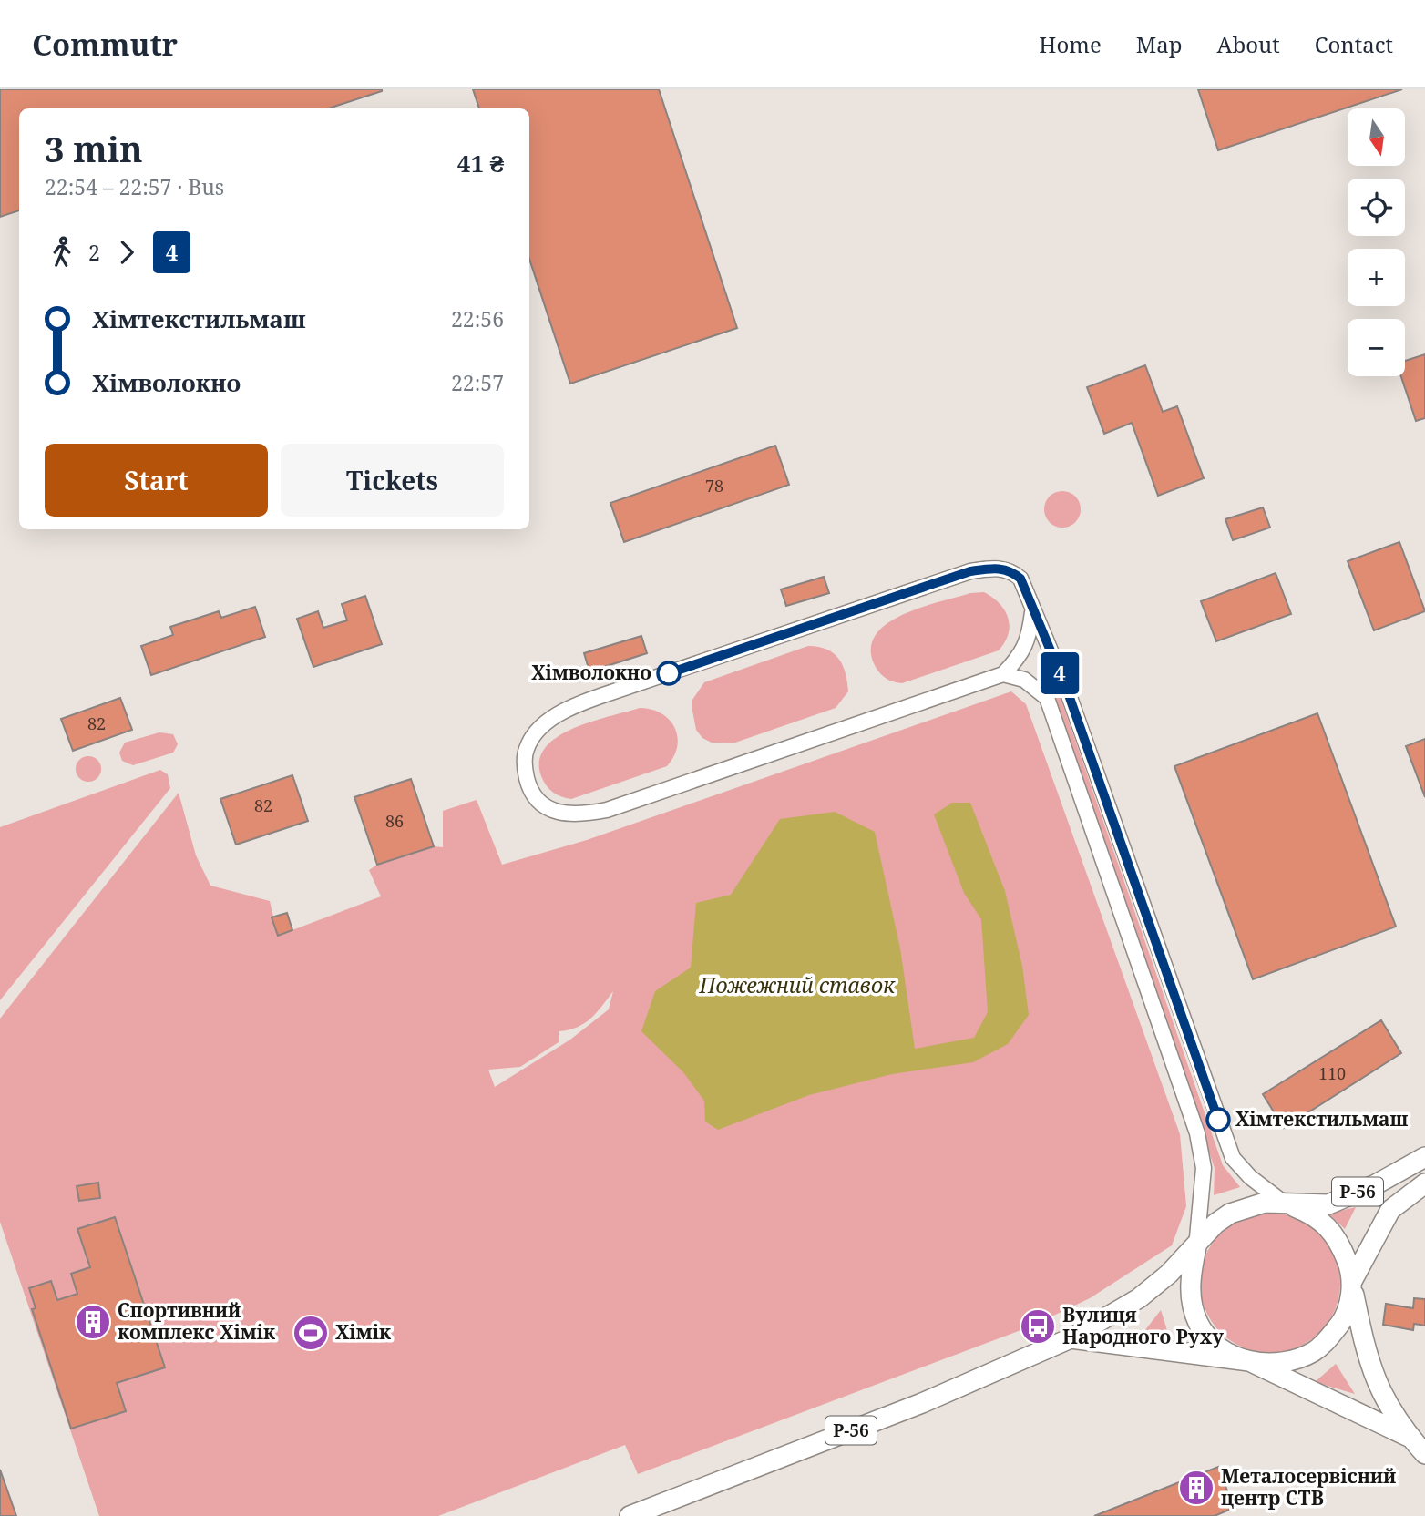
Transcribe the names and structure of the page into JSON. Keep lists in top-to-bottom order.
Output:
{
  "streets": {
    "main road": ["Р-56"]
  },
  "water": ["Пожежний ставок"],
  "places": {
    "other": ["Хімволокно", "Хімтекстильмаш"],
    "building": ["Спортивний комплекс Хімік", "Металосервісний центр СТВ"],
    "bus stop": ["Вулиця Народного Руху"],
    "sports": ["Хімік"]
  },
  "lines": ["bus line 4"],
  "house_numbers": [
    "78",
    "82",
    "82",
    "86",
    "110"
  ],
  "north": "bottom",
  "page": {
    "header": "Commutr",
    "nav": [
      "Home",
      "Map",
      "About",
      "Contact"
    ],
    "on_map": "4",
    "map_buttons": ["+", "−"],
    "heading": ["3 min", "22:54 – 22:57 · Bus", "41 ₴"],
    "legs": ["2", "4"],
    "list": [
      {
        "name": "Хімтекстильмаш",
        "value": "22:56"
      },
      {
        "name": "Хімволокно",
        "value": "22:57"
      }
    ],
    "buttons": ["Start", "Tickets"]
  }
}
